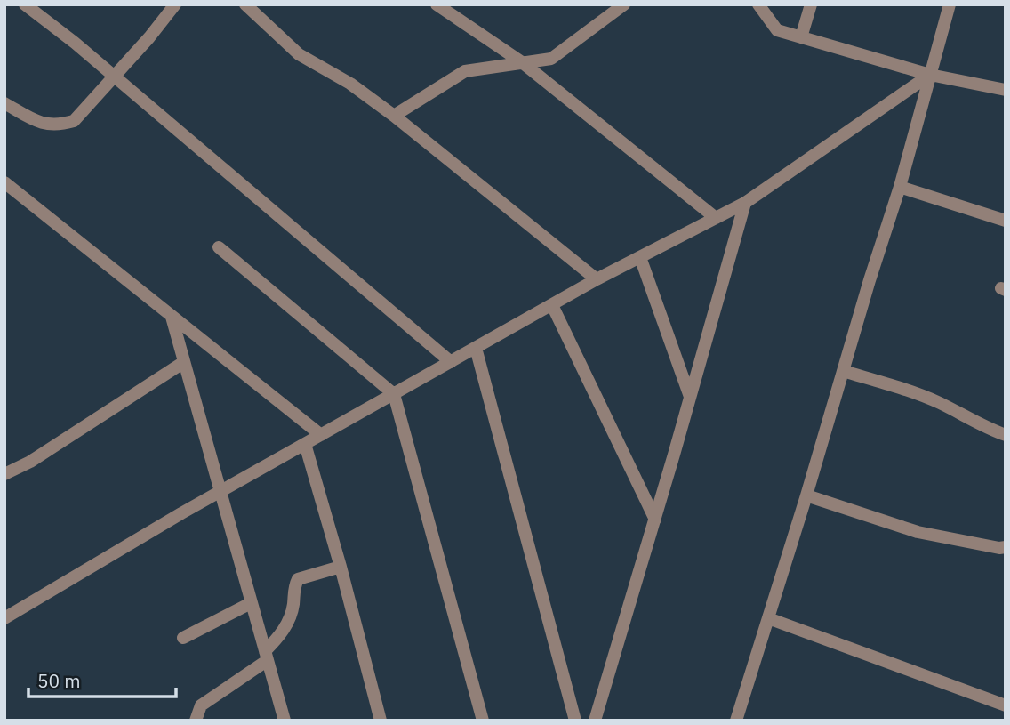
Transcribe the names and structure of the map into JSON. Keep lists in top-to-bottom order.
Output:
{
  "scale_bar": "50 m"
}
